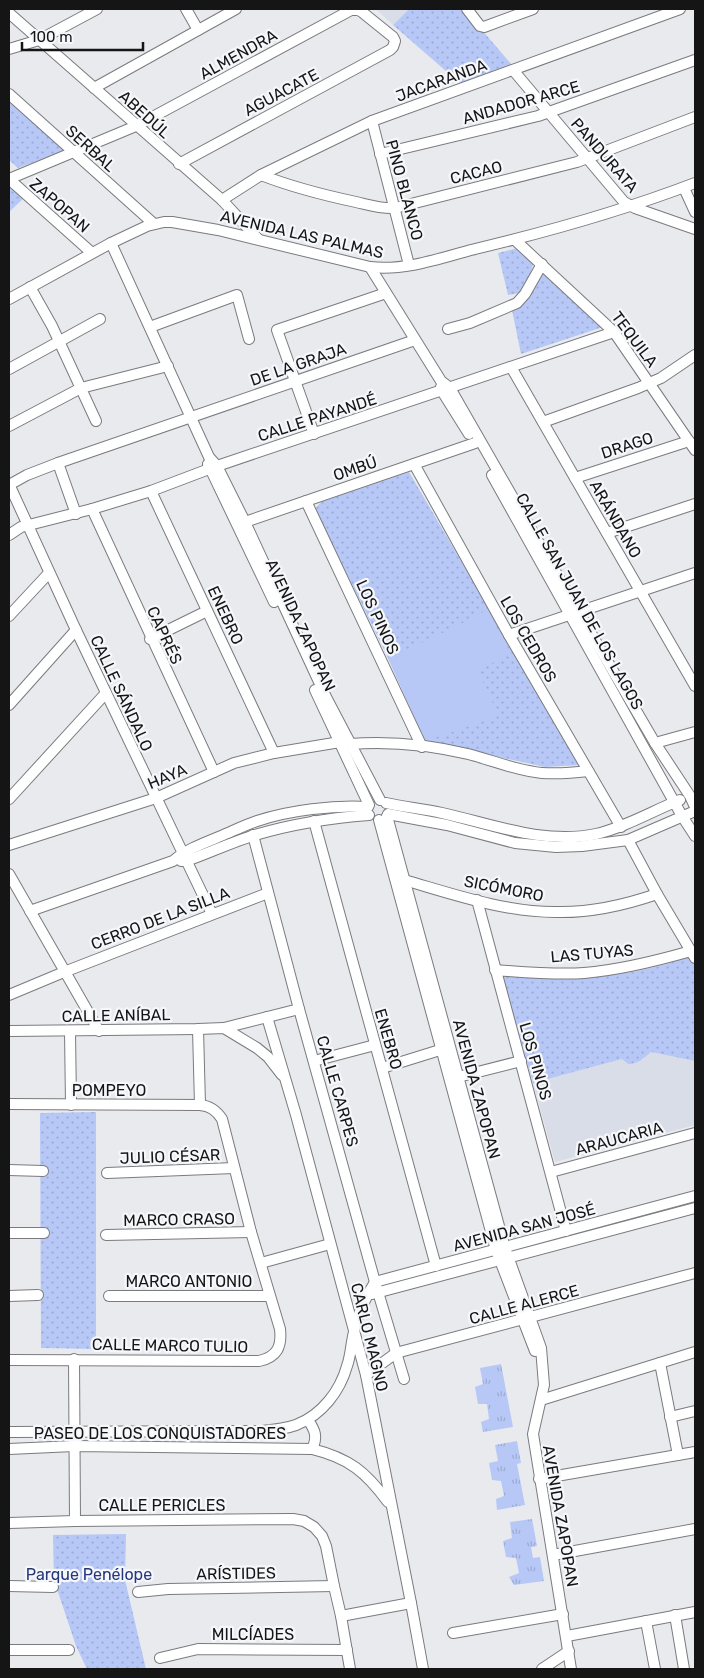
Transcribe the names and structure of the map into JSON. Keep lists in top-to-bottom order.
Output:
{
  "streets": {
    "street": [
      "ALMENDRA",
      "JACARANDA",
      "AGUACATE",
      "ANDADOR ARCE",
      "ABEDÚL",
      "SERBAL",
      "PANDURATA",
      "CACAO",
      "PINO BLANCO",
      "ZAPOPAN",
      "AVENIDA LAS PALMAS",
      "TEQUILA",
      "DE LA GRAJA",
      "CALLE PAYANDÉ",
      "DRAGO",
      "OMBÚ",
      "ARÁNDANO",
      "CALLE SAN JUAN DE LOS LAGOS",
      "ENEBRO",
      "LOS PINOS",
      "AVENIDA ZAPOPAN",
      "CAPRÉS",
      "LOS CEDROS",
      "CALLE SÁNDALO",
      "HAYA",
      "SICÓMORO",
      "CERRO DE LA SILLA",
      "LAS TUYAS",
      "CALLE ANÍBAL",
      "POMPEYO",
      "CALLE CARPES",
      "ARAUCARIA",
      "JULIO CÉSAR",
      "MARCO CRASO",
      "AVENIDA SAN JOSÉ",
      "MARCO ANTONIO",
      "CALLE ALERCE",
      "CARLO MAGNO",
      "CALLE MARCO TULIO",
      "PASEO DE LOS CONQUISTADORES",
      "CALLE PERICLES",
      "ARÍSTIDES",
      "MILCÍADES"
    ]
  },
  "crossings": [
    ["ALMENDRA", "AGUACATE"],
    ["ALMENDRA", "ABEDÚL"],
    ["ALMENDRA", "SERBAL"],
    ["ALMENDRA", "ZAPOPAN"],
    ["JACARANDA", "ABEDÚL"],
    ["JACARANDA", "PANDURATA"],
    ["JACARANDA", "CACAO"],
    ["JACARANDA", "PINO BLANCO"],
    ["AGUACATE", "ABEDÚL"],
    ["ANDADOR ARCE", "PANDURATA"],
    ["ANDADOR ARCE", "PINO BLANCO"],
    ["ABEDÚL", "AVENIDA LAS PALMAS"],
    ["SERBAL", "AVENIDA LAS PALMAS"],
    ["PANDURATA", "CACAO"],
    ["PANDURATA", "AVENIDA LAS PALMAS"],
    ["CACAO", "PINO BLANCO"],
    ["PINO BLANCO", "AVENIDA LAS PALMAS"],
    ["ZAPOPAN", "AVENIDA LAS PALMAS"],
    ["AVENIDA LAS PALMAS", "TEQUILA"],
    ["AVENIDA LAS PALMAS", "CALLE SAN JUAN DE LOS LAGOS"],
    ["AVENIDA LAS PALMAS", "AVENIDA ZAPOPAN"],
    ["TEQUILA", "CALLE PAYANDÉ"],
    ["TEQUILA", "DRAGO"],
    ["DE LA GRAJA", "CALLE SAN JUAN DE LOS LAGOS"],
    ["DE LA GRAJA", "AVENIDA ZAPOPAN"],
    ["DE LA GRAJA", "CALLE SÁNDALO"],
    ["CALLE PAYANDÉ", "ARÁNDANO"],
    ["CALLE PAYANDÉ", "CALLE SAN JUAN DE LOS LAGOS"],
    ["CALLE PAYANDÉ", "ENEBRO"],
    ["CALLE PAYANDÉ", "AVENIDA ZAPOPAN"],
    ["CALLE PAYANDÉ", "CAPRÉS"],
    ["CALLE PAYANDÉ", "CALLE SÁNDALO"],
    ["DRAGO", "ARÁNDANO"],
    ["OMBÚ", "CALLE SAN JUAN DE LOS LAGOS"],
    ["OMBÚ", "LOS PINOS"],
    ["OMBÚ", "AVENIDA ZAPOPAN"],
    ["OMBÚ", "LOS CEDROS"],
    ["ENEBRO", "HAYA"],
    ["ENEBRO", "AVENIDA SAN JOSÉ"],
    ["LOS PINOS", "HAYA"],
    ["LOS PINOS", "SICÓMORO"],
    ["LOS PINOS", "LAS TUYAS"],
    ["LOS PINOS", "ARAUCARIA"],
    ["LOS PINOS", "AVENIDA SAN JOSÉ"],
    ["AVENIDA ZAPOPAN", "HAYA"],
    ["AVENIDA ZAPOPAN", "SICÓMORO"],
    ["AVENIDA ZAPOPAN", "AVENIDA SAN JOSÉ"],
    ["AVENIDA ZAPOPAN", "CALLE ALERCE"],
    ["CAPRÉS", "HAYA"],
    ["LOS CEDROS", "HAYA"],
    ["CALLE SÁNDALO", "HAYA"],
    ["CALLE SÁNDALO", "CERRO DE LA SILLA"],
    ["CERRO DE LA SILLA", "CALLE CARPES"],
    ["CALLE ANÍBAL", "CALLE CARPES"],
    ["CALLE ANÍBAL", "CARLO MAGNO"],
    ["POMPEYO", "CALLE MARCO TULIO"],
    ["CALLE CARPES", "AVENIDA SAN JOSÉ"],
    ["CALLE CARPES", "CALLE ALERCE"],
    ["JULIO CÉSAR", "CALLE MARCO TULIO"],
    ["MARCO CRASO", "CALLE MARCO TULIO"],
    ["MARCO ANTONIO", "CALLE MARCO TULIO"],
    ["CALLE ALERCE", "CARLO MAGNO"],
    ["CARLO MAGNO", "PASEO DE LOS CONQUISTADORES"],
    ["CALLE PERICLES", "ARÍSTIDES"]
  ],
  "parks": ["Parque Penélope"],
  "scale_bar": "100 m"
}
